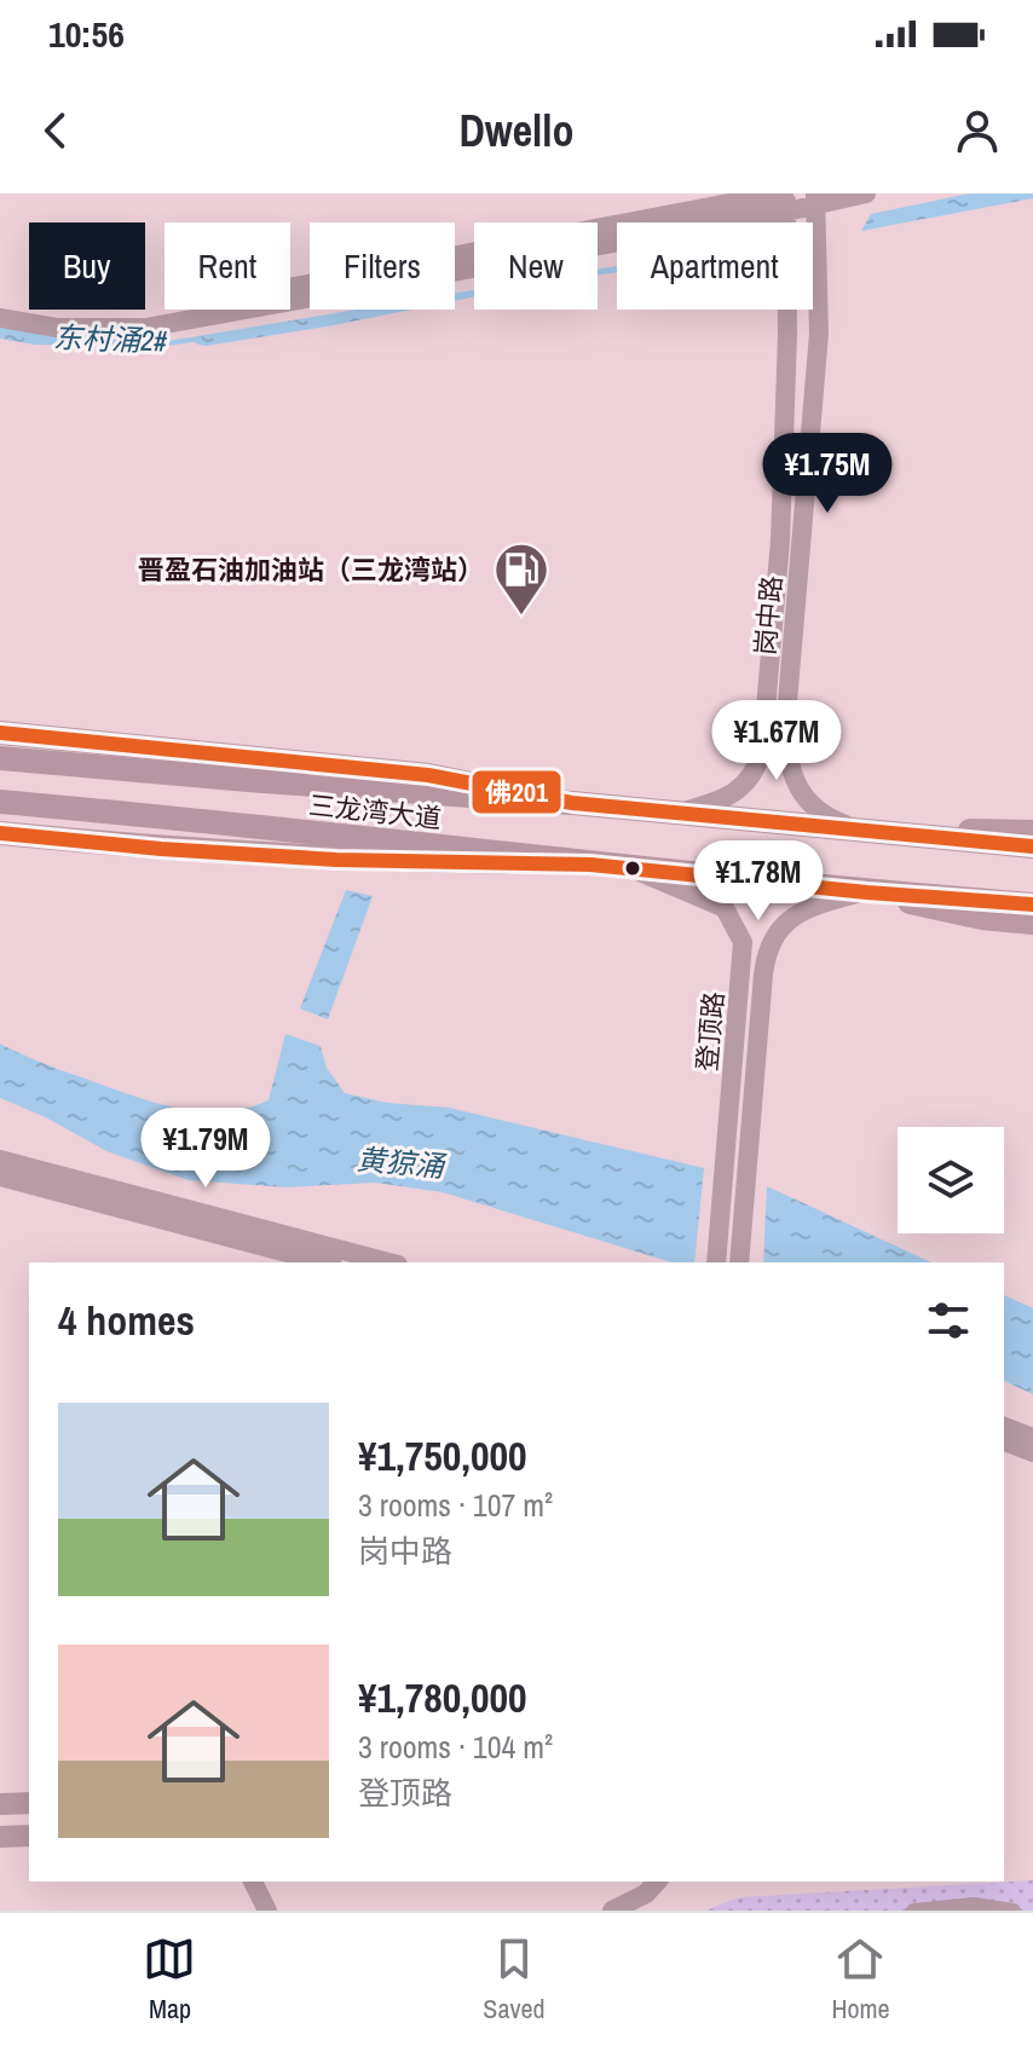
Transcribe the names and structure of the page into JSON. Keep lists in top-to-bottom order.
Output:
{
  "streets": {
    "highway": ["三龙湾大道"],
    "street": ["岗中路", "登顶路"]
  },
  "crossings": [
    ["岗中路", "三龙湾大道"],
    ["三龙湾大道", "登顶路"]
  ],
  "water": ["东村涌2#", "黄猄涌"],
  "places": {
    "fuel station": ["晋盈石油加油站（三龙湾站）"]
  },
  "lines": ["transit line 佛201"],
  "page": {
    "status": "10:56",
    "header": "Dwello",
    "chip": [
      "Buy",
      "Rent",
      "Filters",
      "New",
      "Apartment"
    ],
    "price": [
      "¥1.75M",
      "¥1.67M",
      "¥1.78M",
      "¥1.79M"
    ],
    "heading": "4 homes",
    "list": [
      {
        "name": "¥1,750,000",
        "note": "3 rooms · 107 m² · 岗中路"
      },
      {
        "name": "¥1,780,000",
        "note": "3 rooms · 104 m² · 登顶路"
      }
    ],
    "tabs": ["Map", "Saved", "Home"]
  }
}
